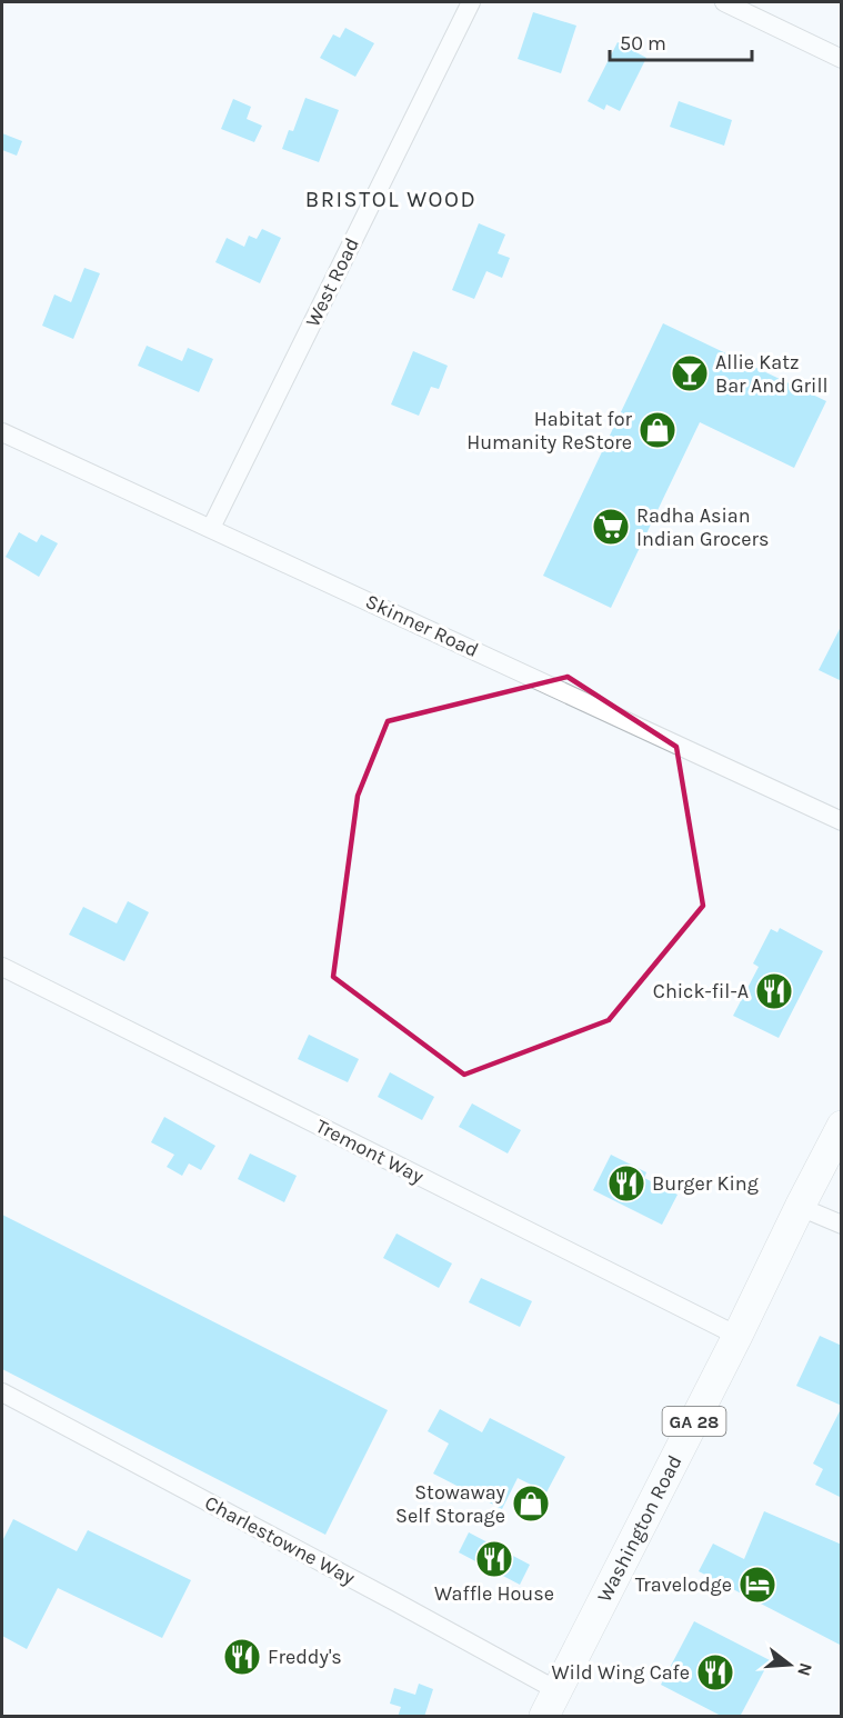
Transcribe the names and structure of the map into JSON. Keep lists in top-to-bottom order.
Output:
{
  "streets": {
    "main road": ["GA 28", "Washington Road"],
    "street": [
      "West Road",
      "Skinner Road",
      "Tremont Way",
      "Charlestowne Way"
    ]
  },
  "crossings": [
    ["West Road", "Skinner Road"],
    ["Tremont Way", "Washington Road"],
    ["Washington Road", "Charlestowne Way"]
  ],
  "districts": ["BRISTOL WOOD"],
  "places": {
    "bar": ["Allie Katz Bar And Grill"],
    "shop": ["Habitat for Humanity ReStore", "Stowaway Self Storage"],
    "supermarket": ["Radha Asian Indian Grocers"],
    "restaurant": [
      "Chick-fil-A",
      "Burger King",
      "Waffle House",
      "Freddy's",
      "Wild Wing Cafe"
    ],
    "hotel": ["Travelodge"]
  },
  "scale_bar": "50 m",
  "north": "right"
}
